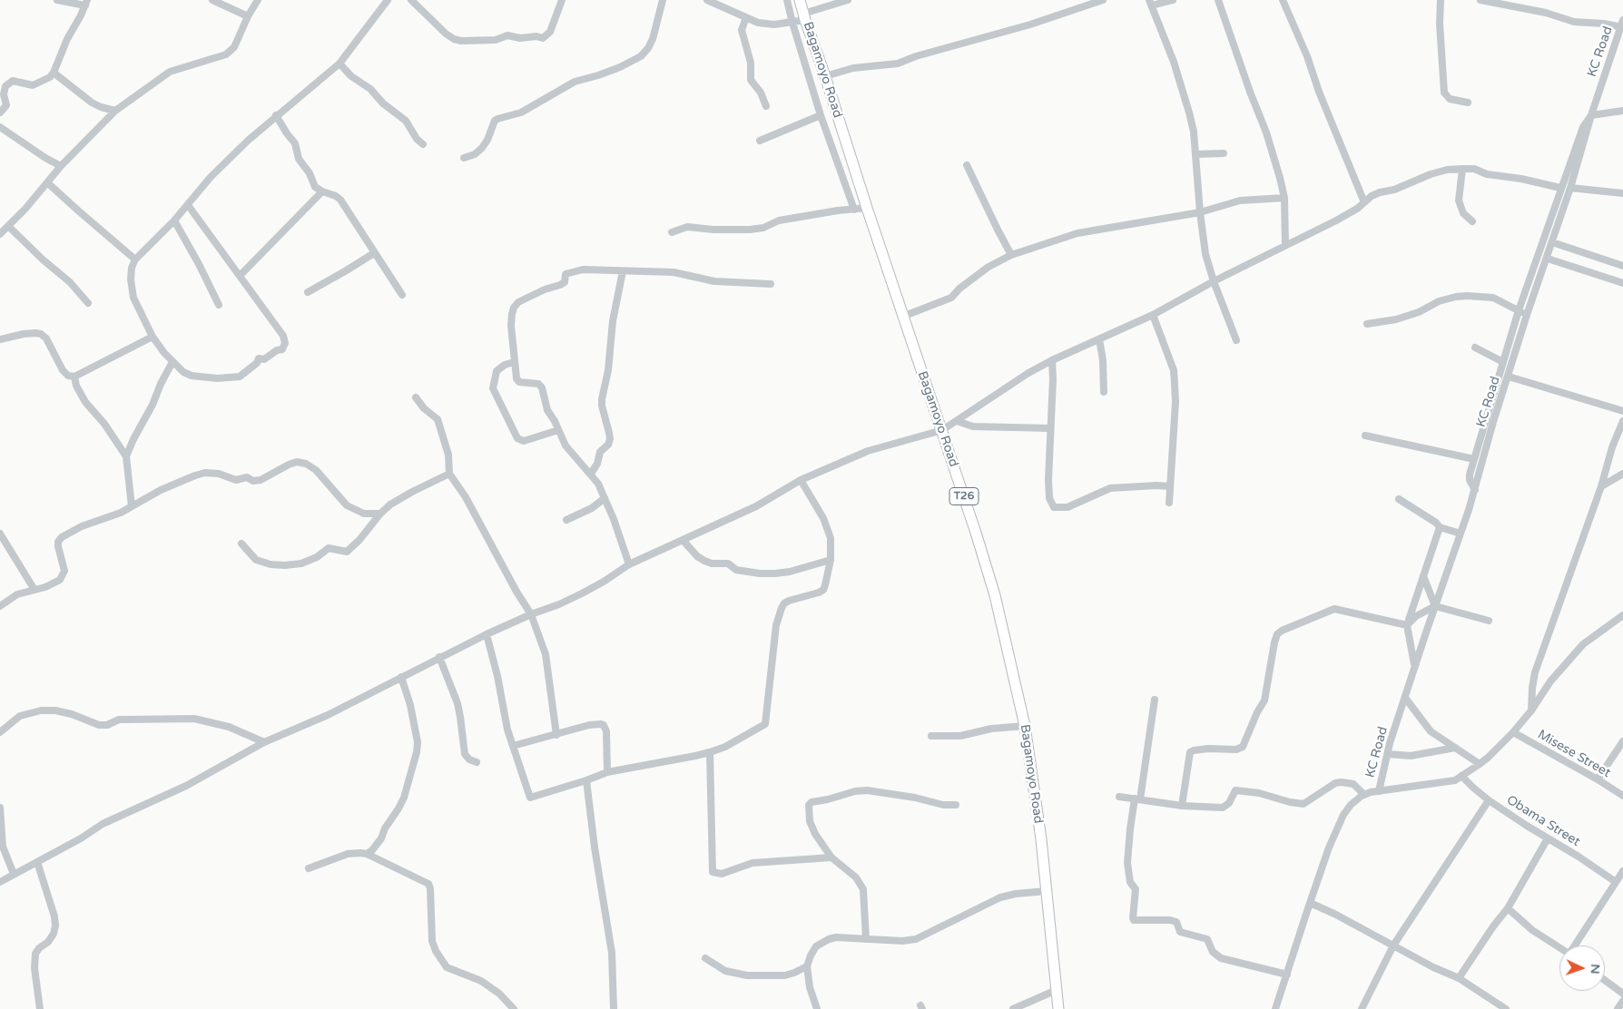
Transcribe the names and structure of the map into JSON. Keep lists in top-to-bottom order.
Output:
{
  "streets": {
    "highway": ["Bagamoyo Road", "T26"],
    "street": ["KC Road", "Misese Street", "Obama Street"]
  },
  "north": "right"
}
